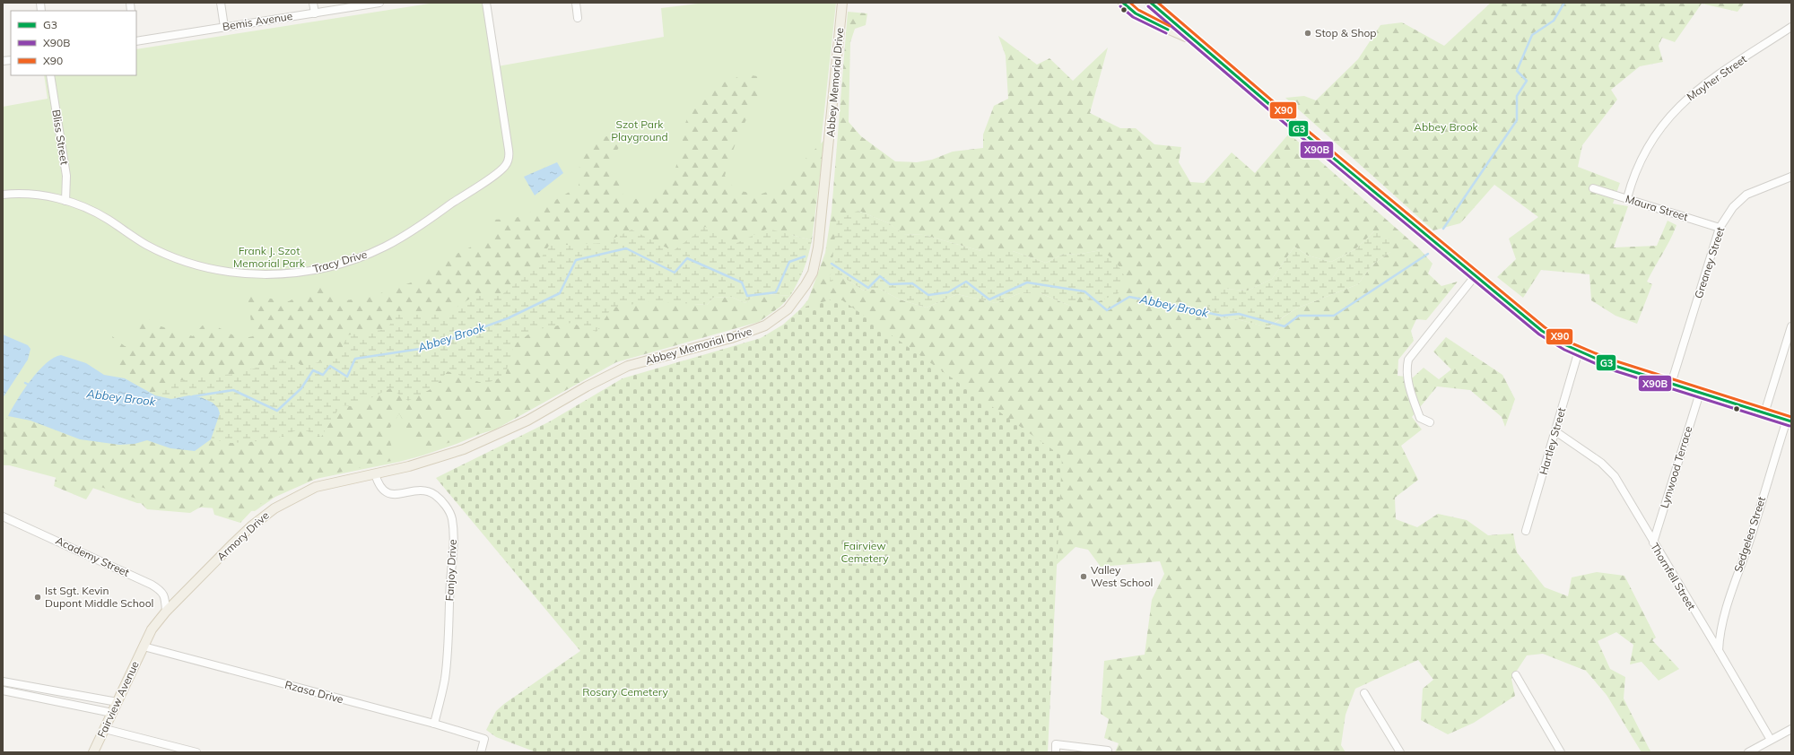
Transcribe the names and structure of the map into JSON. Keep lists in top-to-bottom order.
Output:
{
  "streets": {
    "main road": ["Abbey Memorial Drive", "Armory Drive", "Fairview Avenue"],
    "street": [
      "Bemis Avenue",
      "Mayher Street",
      "Bliss Street",
      "Maura Street",
      "Tracy Drive",
      "Greaney Street",
      "Hartley Street",
      "Lynwood Terrace",
      "Sedgelea Street",
      "Academy Street",
      "Fanjoy Drive",
      "Thornfell Street",
      "Rzasa Drive"
    ]
  },
  "crossings": [
    ["Mayher Street", "Maura Street"],
    ["Abbey Memorial Drive", "Armory Drive"],
    ["Abbey Memorial Drive", "Fanjoy Drive"],
    ["Bliss Street", "Tracy Drive"],
    ["Maura Street", "Greaney Street"],
    ["Hartley Street", "Thornfell Street"],
    ["Lynwood Terrace", "Thornfell Street"],
    ["Sedgelea Street", "Thornfell Street"],
    ["Armory Drive", "Academy Street"],
    ["Armory Drive", "Fanjoy Drive"],
    ["Armory Drive", "Rzasa Drive"],
    ["Armory Drive", "Fairview Avenue"],
    ["Fanjoy Drive", "Rzasa Drive"],
    ["Rzasa Drive", "Fairview Avenue"]
  ],
  "water": ["Abbey Brook"],
  "parks": [
    "Szot Park Playground",
    "Abbey Brook",
    "Frank J. Szot Memorial Park",
    "Fairview Cemetery",
    "Rosary Cemetery"
  ],
  "places": ["Stop & Shop", "Valley West School", "Ist Sgt. Kevin Dupont Middle School"],
  "lines": ["transit line G3", "transit line X90", "transit line X90B"],
  "legend": ["G3", "X90B", "X90"]
}
